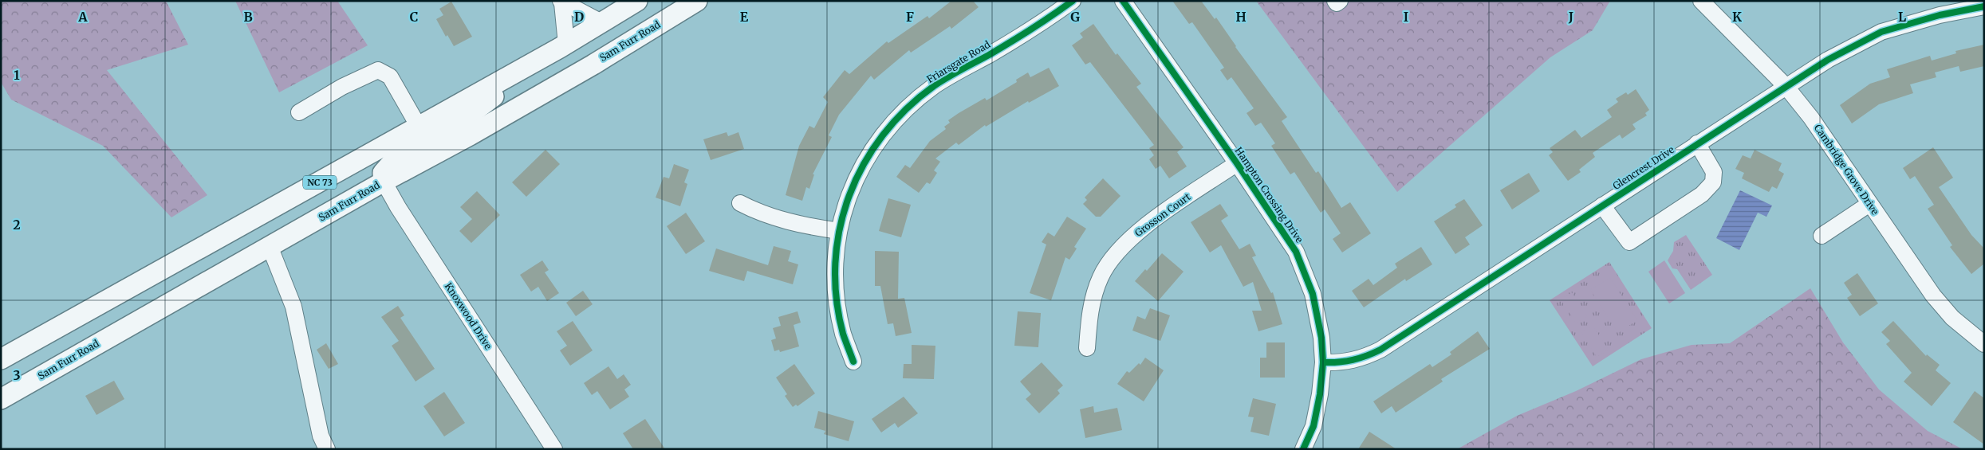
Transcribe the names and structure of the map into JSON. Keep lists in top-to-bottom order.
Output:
{
  "streets": {
    "main road": ["Sam Furr Road", "NC 73"],
    "street": [
      "Friarsgate Road",
      "Glencrest Drive",
      "Cambridge Grove Drive",
      "Hampton Crossing Drive",
      "Grosson Court",
      "Knoxwood Drive"
    ]
  },
  "crossings": [
    ["Sam Furr Road", "Knoxwood Drive"],
    ["Glencrest Drive", "Cambridge Grove Drive"],
    ["Glencrest Drive", "Hampton Crossing Drive"],
    ["Hampton Crossing Drive", "Grosson Court"]
  ],
  "grid": {
    "columns": [
      "A",
      "B",
      "C",
      "D",
      "E",
      "F",
      "G",
      "H",
      "I",
      "J",
      "K",
      "L"
    ],
    "rows": ["1", "2", "3"]
  }
}
